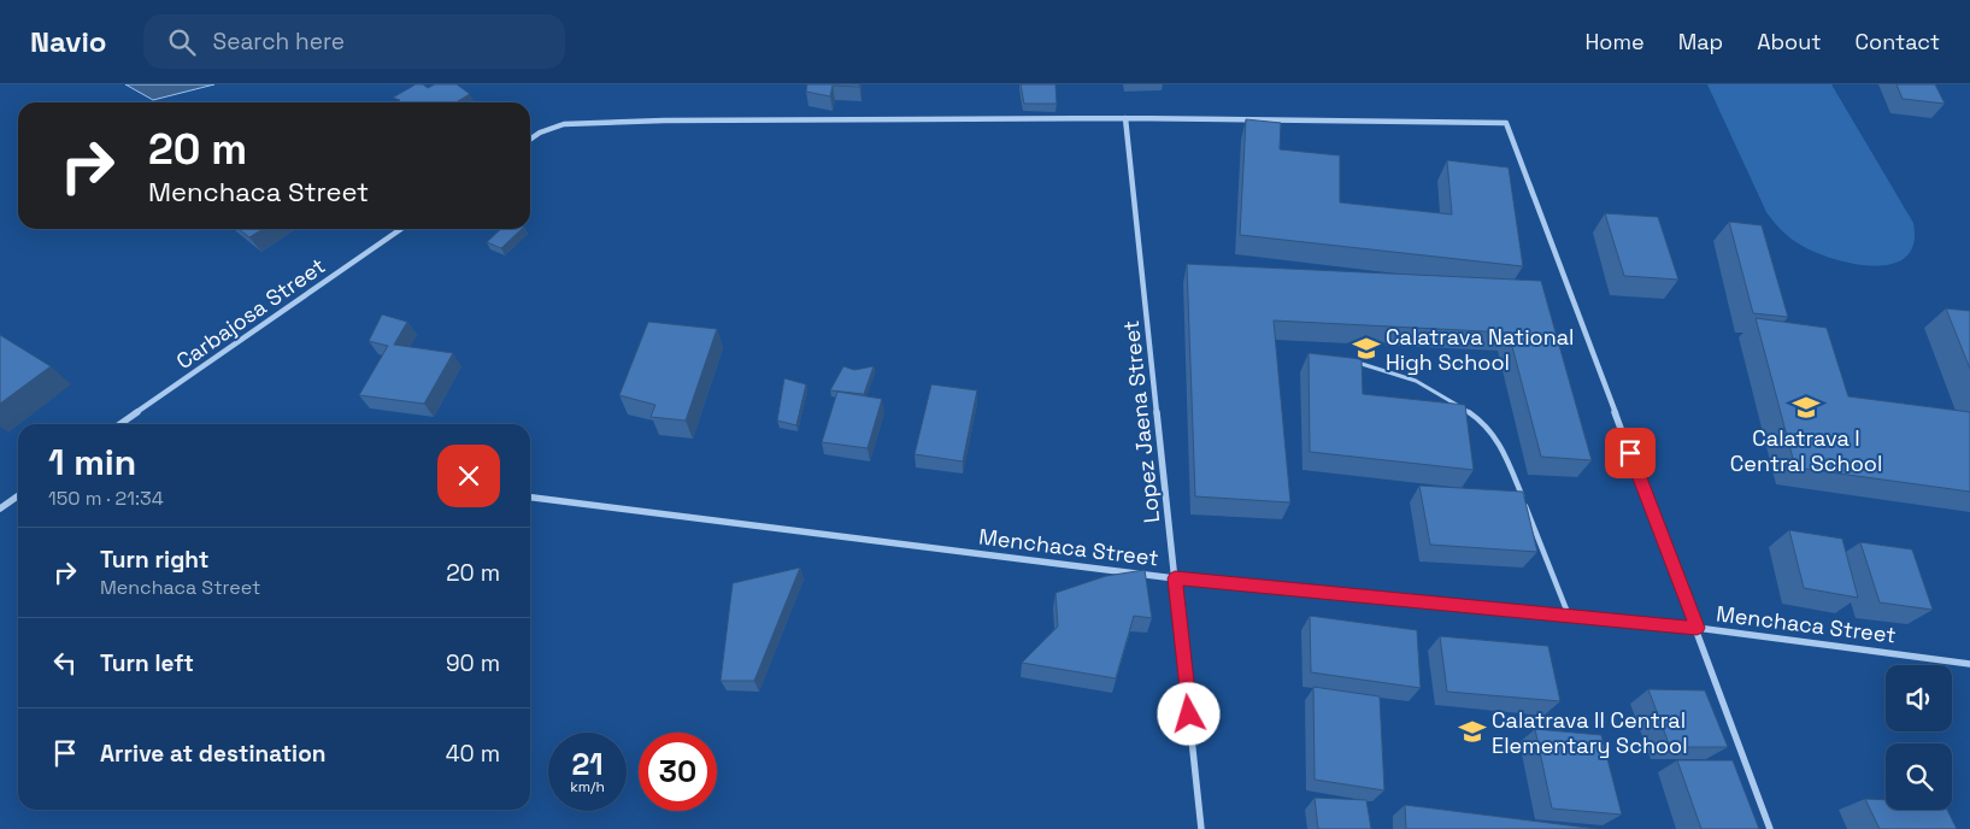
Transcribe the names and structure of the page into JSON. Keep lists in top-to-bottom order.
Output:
{
  "streets": {
    "street": ["Carbajosa Street", "Lopez Jaena Street", "Menchaca Street"]
  },
  "crossings": [
    ["Lopez Jaena Street", "Menchaca Street"]
  ],
  "places": {
    "school or university": ["Calatrava National High School", "Calatrava I Central School", "Calatrava II Central Elementary School"]
  },
  "page": {
    "header": "Navio",
    "search": "Search here",
    "nav": [
      "Home",
      "Map",
      "About",
      "Contact"
    ],
    "turn": ["20 m", "Menchaca Street"],
    "heading": ["1 min", "150 m · 21:34"],
    "list": [
      {
        "name": "Turn right",
        "note": "Menchaca Street",
        "value": "20 m"
      },
      {
        "name": "Turn left",
        "value": "90 m"
      },
      {
        "name": "Arrive at destination",
        "value": "40 m"
      }
    ],
    "speed": "21 km/h",
    "limit": "30"
  }
}
